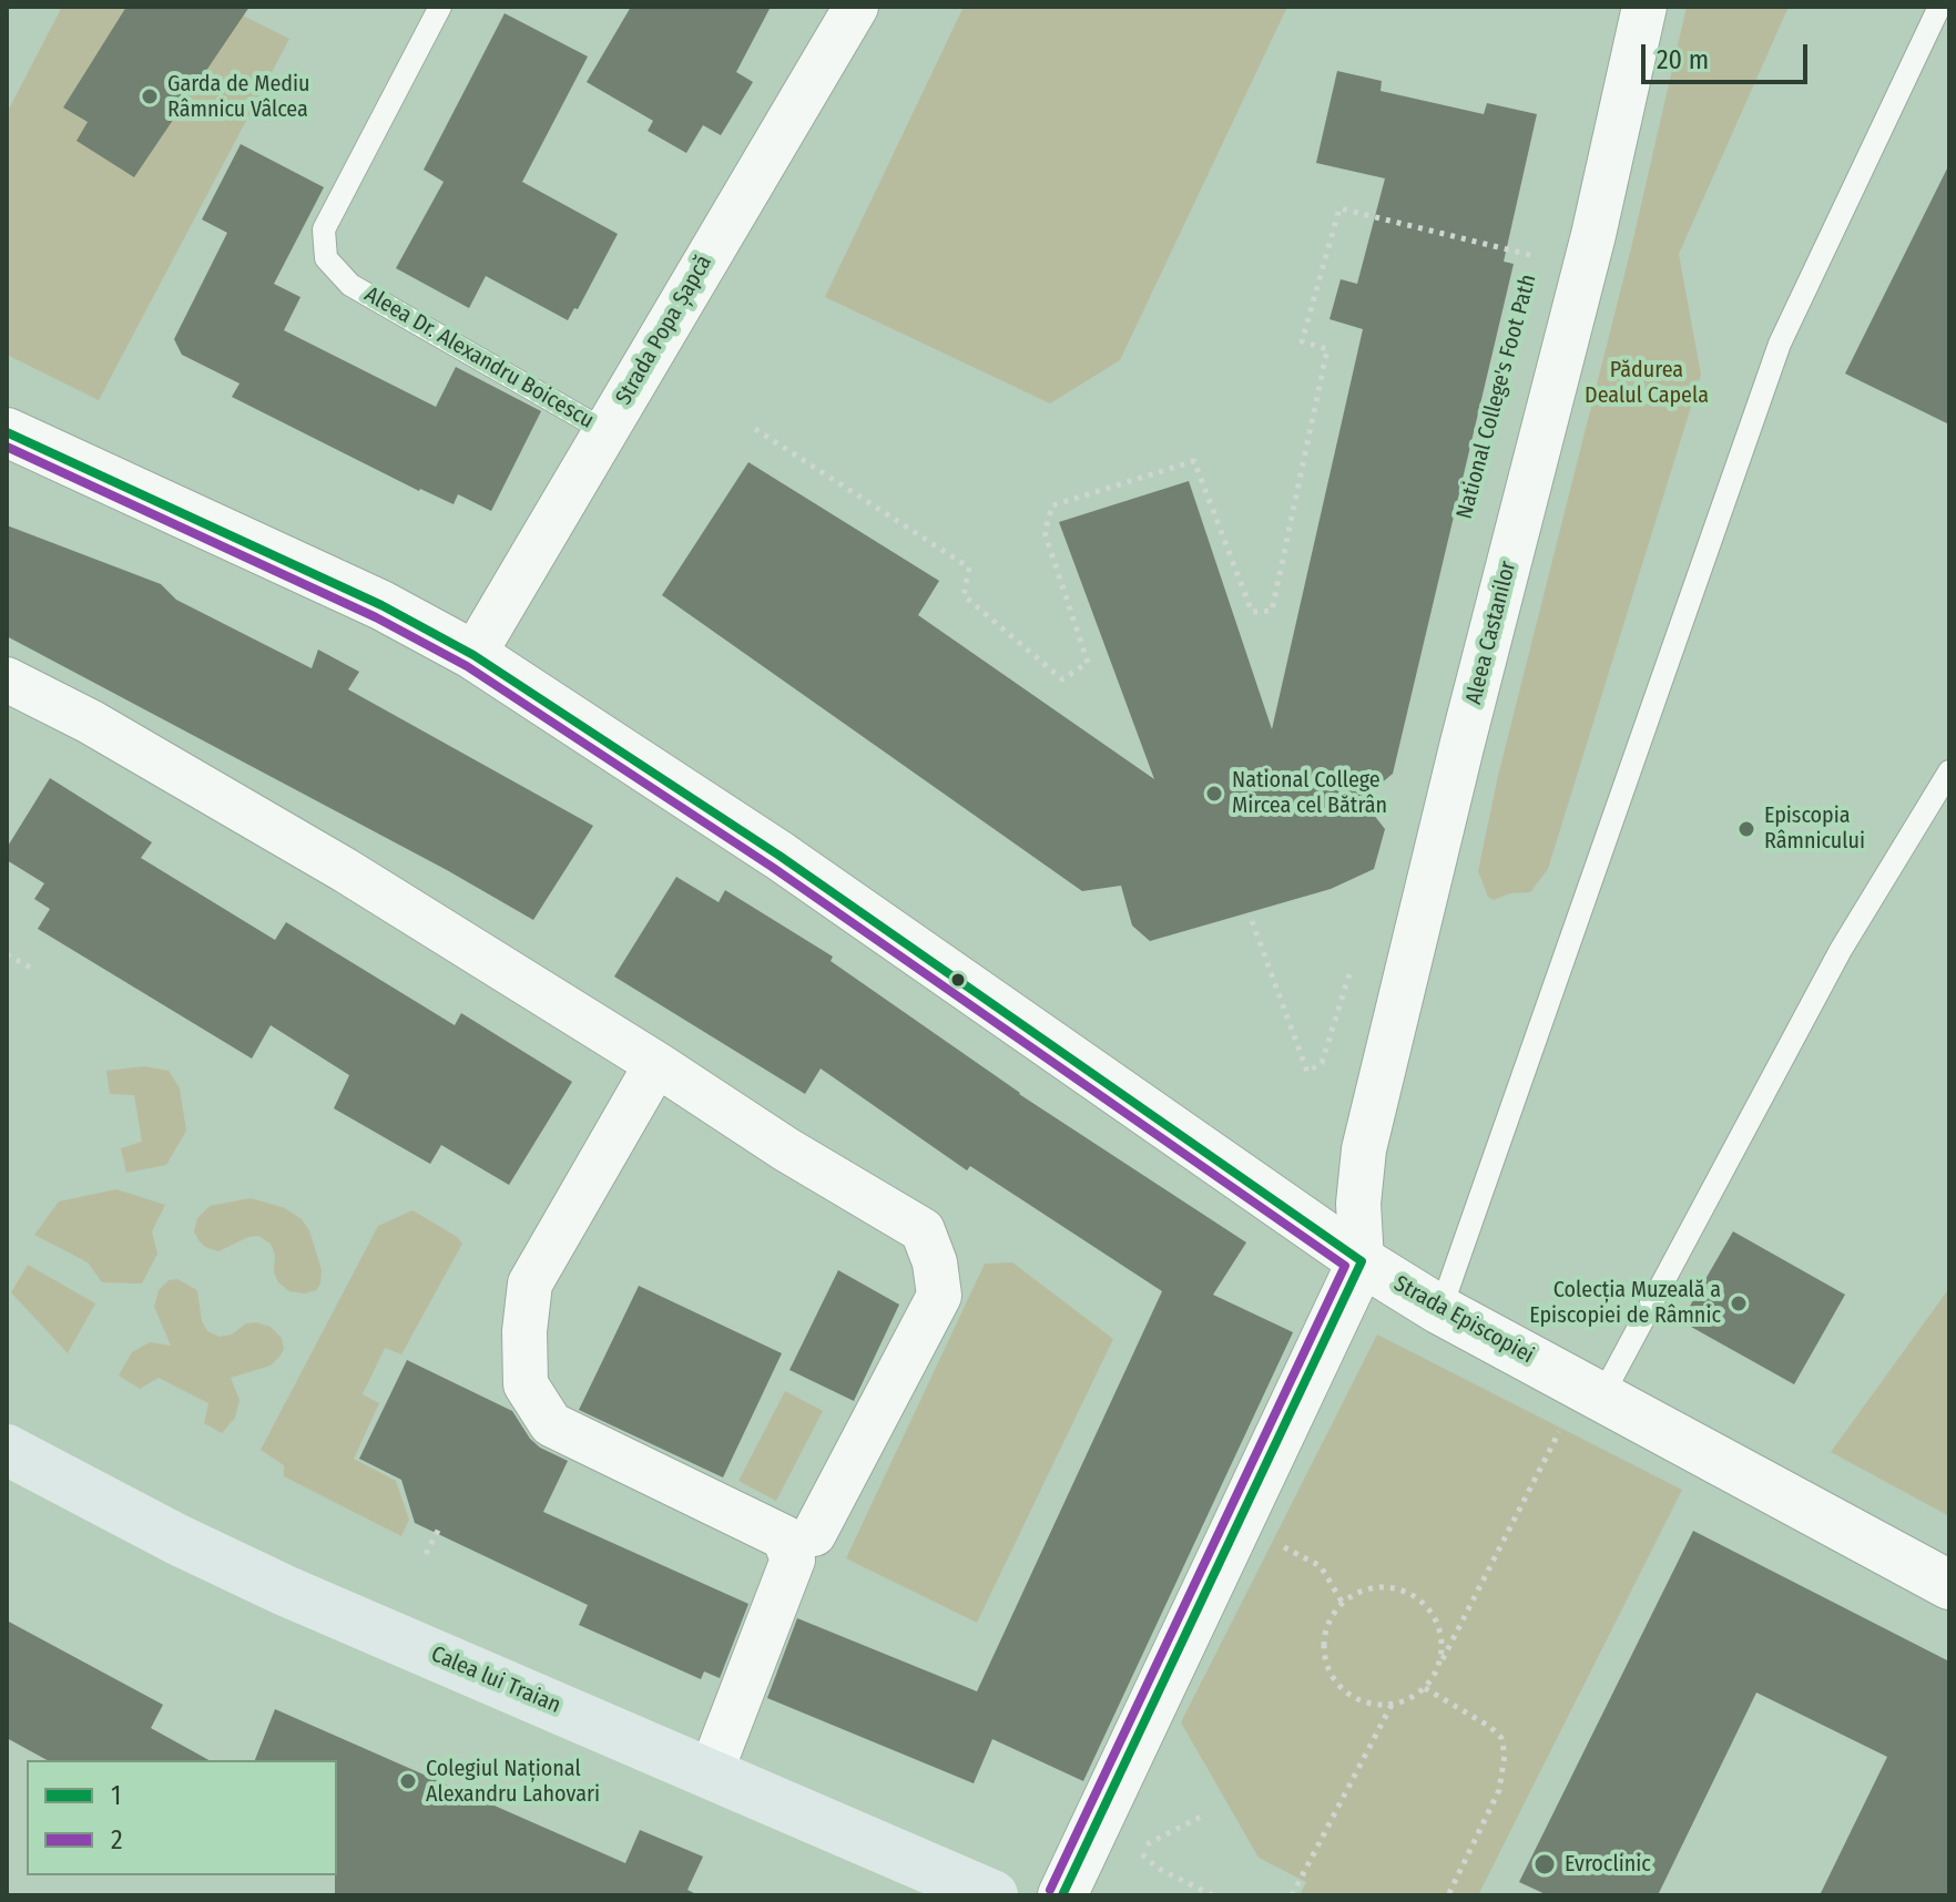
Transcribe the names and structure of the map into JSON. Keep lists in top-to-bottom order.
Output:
{
  "streets": {
    "main road": ["Calea lui Traian"],
    "street": ["Strada Popa Șapcă", "Aleea Castanilor", "Strada Episcopiei"],
    "lane": ["Aleea Dr. Alexandru Boicescu"],
    "path": ["National College's Foot Path"]
  },
  "crossings": [
    ["Strada Popa Șapcă", "Aleea Dr. Alexandru Boicescu"],
    ["Strada Popa Șapcă", "Strada Episcopiei"],
    ["Aleea Castanilor", "Strada Episcopiei"]
  ],
  "parks": ["Pădurea Dealul Capela"],
  "places": [
    "Garda de Mediu Râmnicu Vâlcea",
    "National College Mircea cel Bătrân",
    "Episcopia Râmnicului",
    "Colecția Muzeală a Episcopiei de Râmnic",
    "Colegiul Național Alexandru Lahovari",
    "Evroclinic"
  ],
  "lines": ["transit line 1", "transit line 2"],
  "legend": ["1", "2"],
  "scale_bar": "20 m"
}
